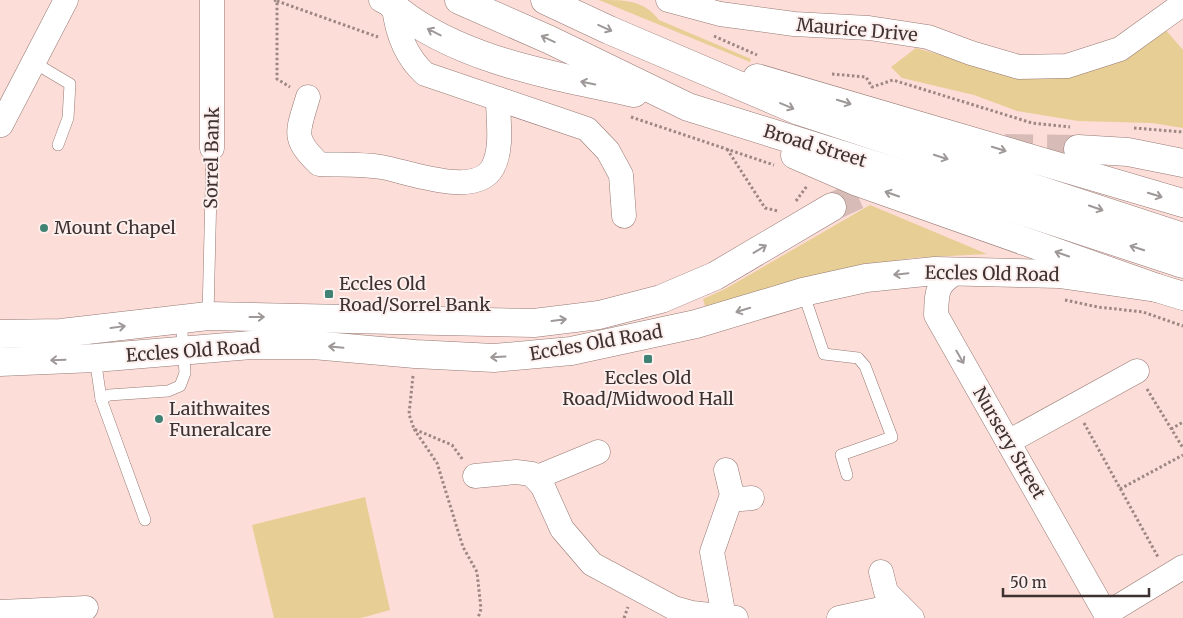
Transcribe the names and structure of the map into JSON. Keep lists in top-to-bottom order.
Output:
{
  "streets": {
    "main road": ["Broad Street", "Eccles Old Road"],
    "street": ["Maurice Drive", "Sorrel Bank", "Nursery Street"]
  },
  "crossings": [
    ["Sorrel Bank", "Eccles Old Road"],
    ["Eccles Old Road", "Nursery Street"]
  ],
  "one_way": ["Nursery Street"],
  "places": {
    "other": ["Mount Chapel", "Laithwaites Funeralcare"],
    "transit": ["Eccles Old Road/Sorrel Bank", "Eccles Old Road/Midwood Hall"]
  },
  "scale_bar": "50 m"
}
